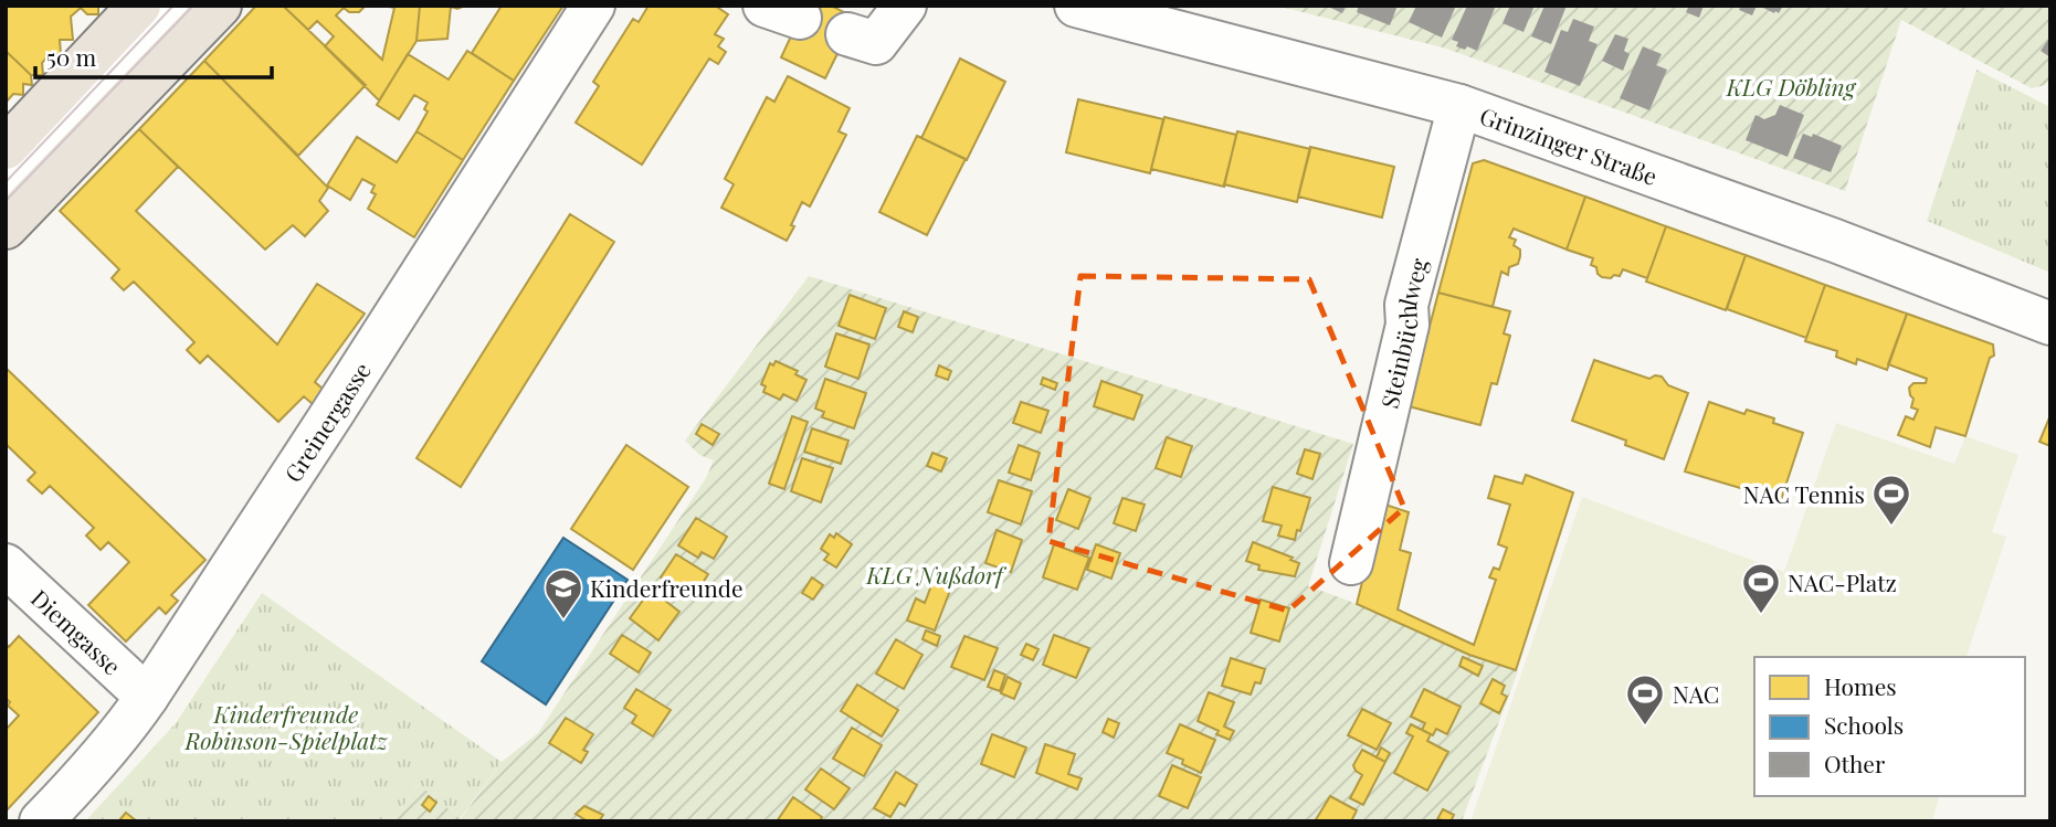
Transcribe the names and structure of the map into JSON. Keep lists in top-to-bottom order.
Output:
{
  "streets": {
    "street": [
      "Grinzinger Straße",
      "Steinbüchlweg",
      "Greinergasse",
      "Diemgasse"
    ]
  },
  "crossings": [
    ["Grinzinger Straße", "Steinbüchlweg"],
    ["Greinergasse", "Diemgasse"]
  ],
  "parks": ["KLG Döbling", "KLG Nußdorf", "Kinderfreunde Robinson-Spielplatz"],
  "places": {
    "sports": ["NAC Tennis", "NAC-Platz", "NAC"],
    "school or university": ["Kinderfreunde"]
  },
  "legend": ["Homes", "Schools", "Other"],
  "scale_bar": "50 m"
}
